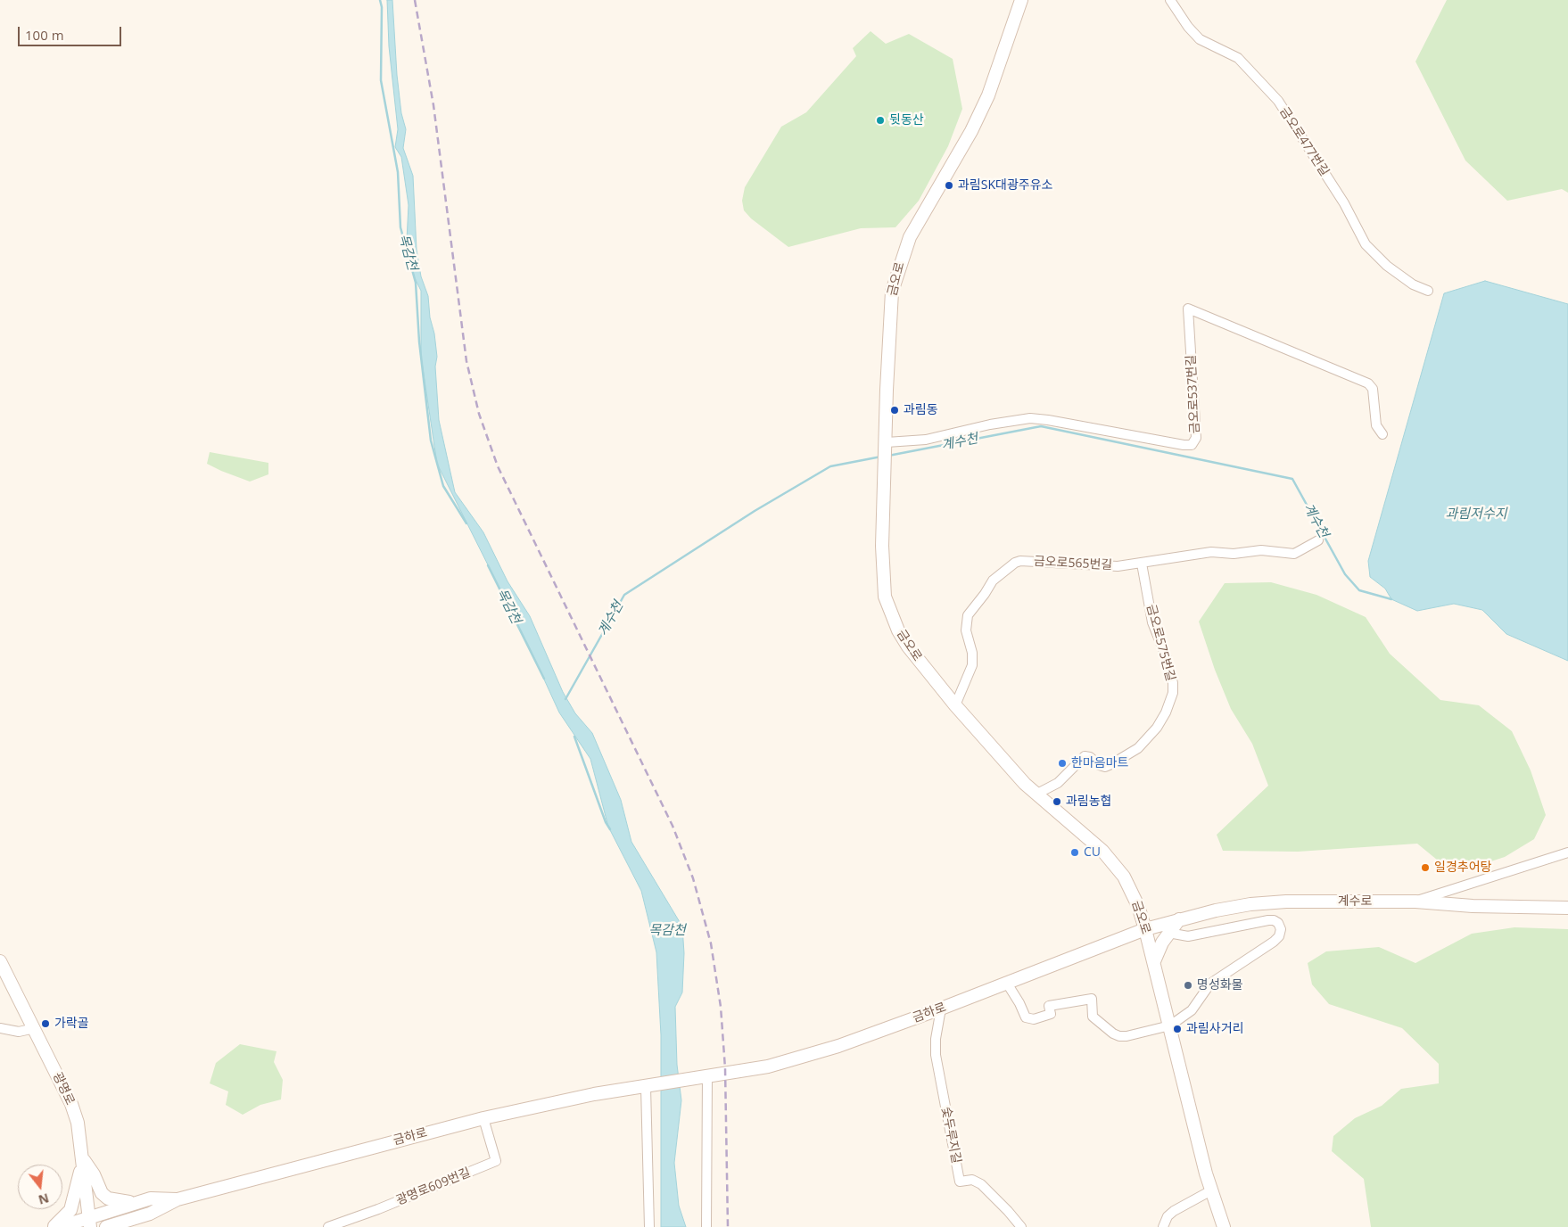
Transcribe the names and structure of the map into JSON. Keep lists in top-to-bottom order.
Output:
{
  "streets": {
    "main road": [
      "금오로",
      "계수로",
      "금하로",
      "광명로"
    ],
    "street": [
      "금오로477번길",
      "금오로537번길",
      "금오로565번길",
      "금오로575번길",
      "숯두루지길",
      "광명로609번길"
    ]
  },
  "crossings": [
    ["금오로", "금오로537번길"],
    ["금오로", "금오로565번길"],
    ["금오로", "금오로575번길"],
    ["금오로", "계수로"],
    ["금오로", "금하로"],
    ["금오로565번길", "금오로575번길"],
    ["계수로", "금하로"],
    ["금하로", "광명로"],
    ["금하로", "숯두루지길"],
    ["금하로", "광명로609번길"]
  ],
  "water": ["목감천", "계수천", "과림저수지"],
  "places": [
    "뒷동산",
    "과림SK대광주유소",
    "과림동",
    "한마음마트",
    "과림농협",
    "CU",
    "일경추어탕",
    "명성화물",
    "가락골",
    "과림사거리"
  ],
  "scale_bar": "100 m",
  "north": "bottom"
}
